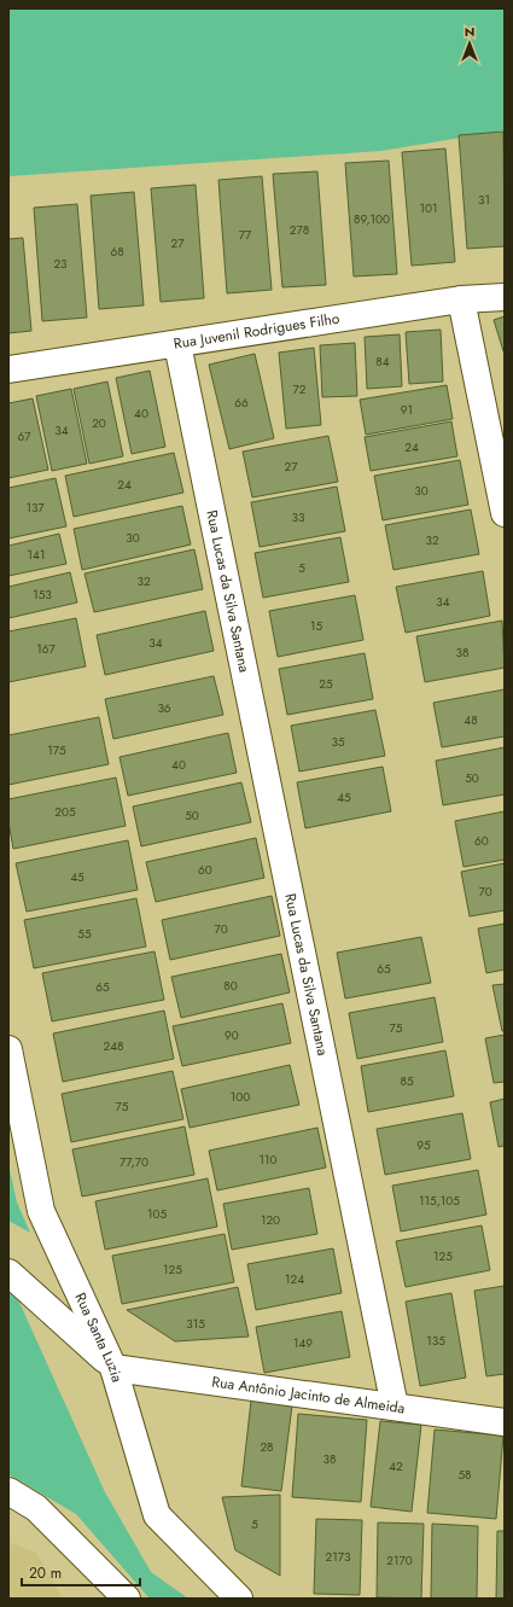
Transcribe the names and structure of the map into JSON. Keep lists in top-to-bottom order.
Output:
{
  "streets": {
    "street": [
      "Rua Juvenil Rodrigues Filho",
      "Rua Lucas da Silva Santana",
      "Rua Santa Luzia",
      "Rua Antônio Jacinto de Almeida"
    ]
  },
  "crossings": [
    ["Rua Juvenil Rodrigues Filho", "Rua Lucas da Silva Santana"],
    ["Rua Lucas da Silva Santana", "Rua Antônio Jacinto de Almeida"],
    ["Rua Santa Luzia", "Rua Antônio Jacinto de Almeida"]
  ],
  "house_numbers": [
    "31",
    "101",
    "89,100",
    "278",
    "77",
    "27",
    "68",
    "23",
    "84",
    "72",
    "66",
    "91",
    "40",
    "20",
    "34",
    "67",
    "24",
    "27",
    "24",
    "30",
    "137",
    "33",
    "30",
    "32",
    "141",
    "5",
    "32",
    "153",
    "34",
    "15",
    "34",
    "167",
    "38",
    "25",
    "36",
    "48",
    "35",
    "175",
    "40",
    "50",
    "45",
    "205",
    "50",
    "60",
    "60",
    "45",
    "70",
    "70",
    "55",
    "65",
    "80",
    "65",
    "75",
    "90",
    "248",
    "85",
    "100",
    "75",
    "95",
    "110",
    "77,70",
    "115,105",
    "105",
    "120",
    "125",
    "125",
    "124",
    "315",
    "135",
    "149",
    "28",
    "38",
    "42",
    "58",
    "5",
    "2173",
    "2170"
  ],
  "scale_bar": "20 m",
  "north": "top"
}
